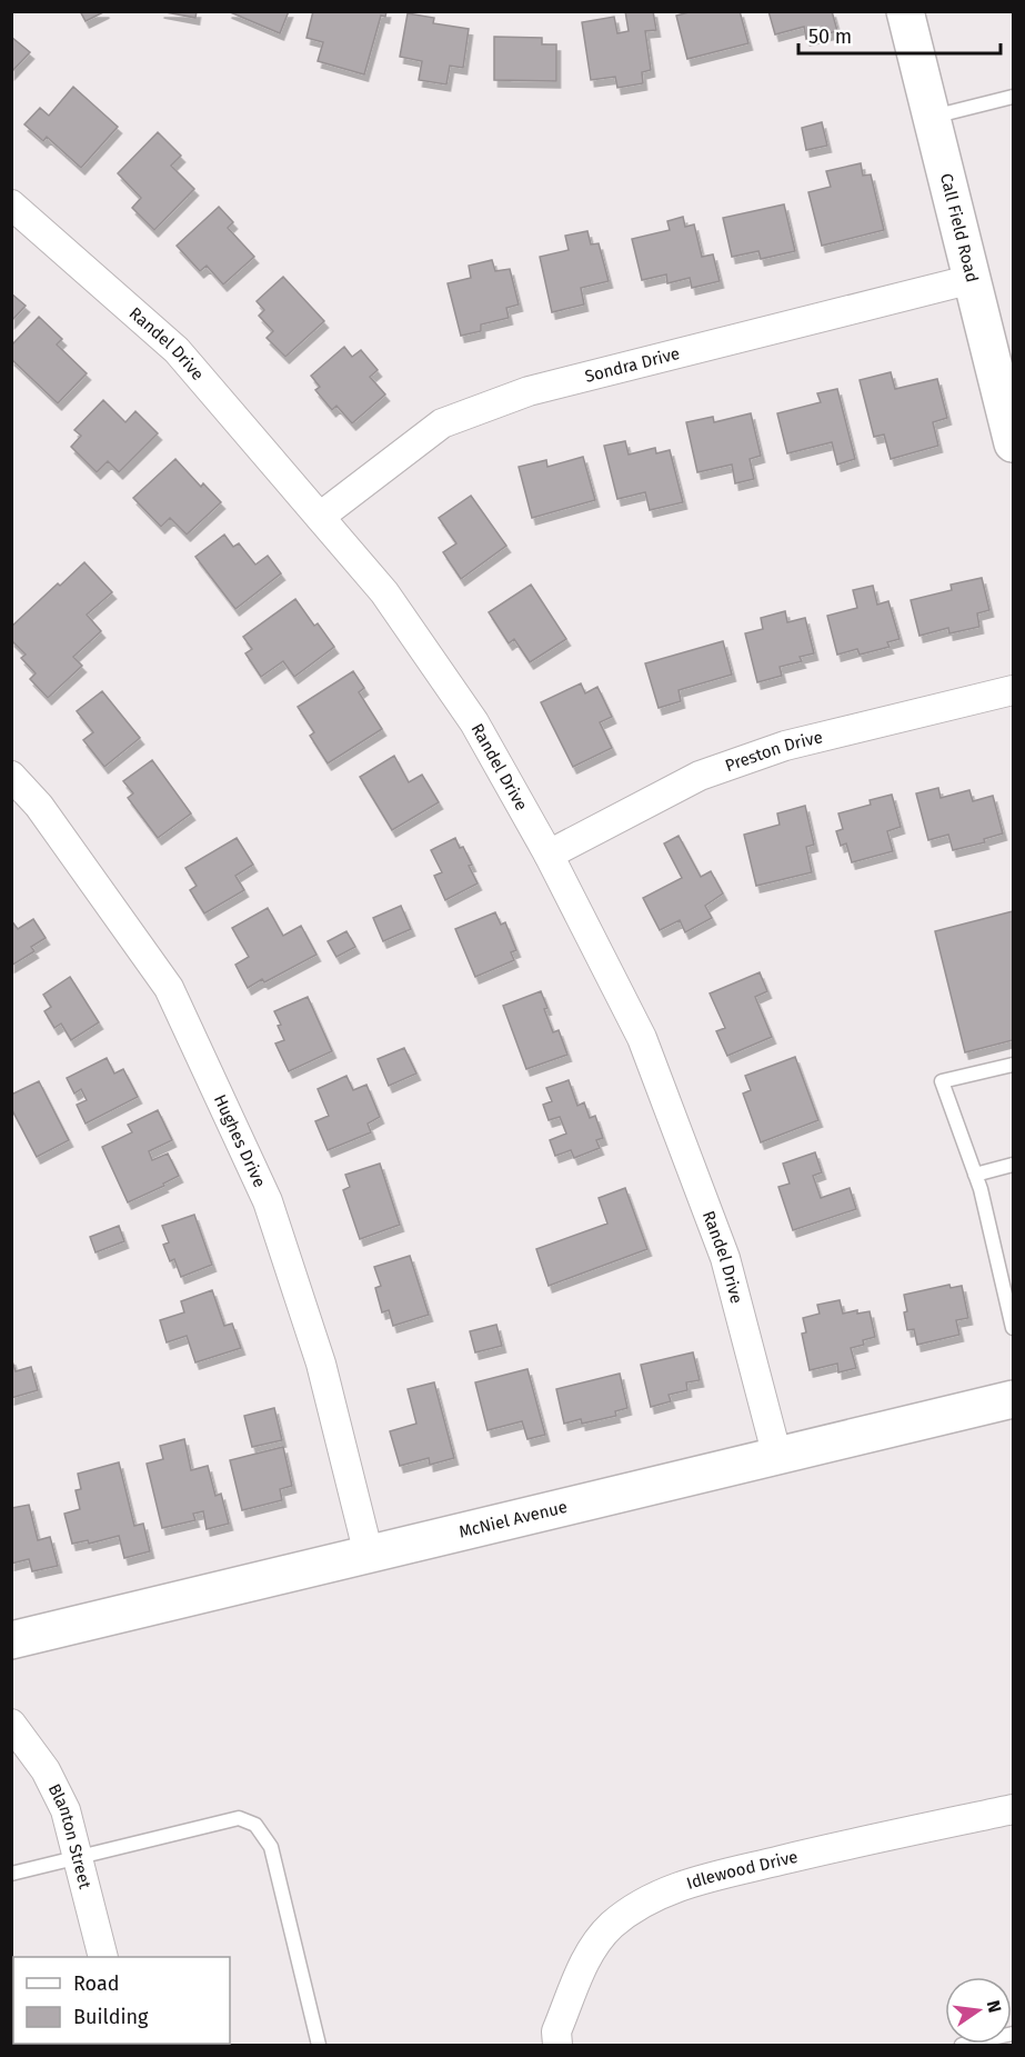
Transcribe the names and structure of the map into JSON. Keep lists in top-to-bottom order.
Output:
{
  "streets": {
    "street": [
      "Call Field Road",
      "Randel Drive",
      "Sondra Drive",
      "Preston Drive",
      "Hughes Drive",
      "McNiel Avenue",
      "Blanton Street",
      "Idlewood Drive"
    ]
  },
  "crossings": [
    ["Call Field Road", "Sondra Drive"],
    ["Randel Drive", "Sondra Drive"],
    ["Randel Drive", "Preston Drive"],
    ["Randel Drive", "McNiel Avenue"],
    ["Hughes Drive", "McNiel Avenue"]
  ],
  "legend": ["Road", "Building"],
  "scale_bar": "50 m",
  "north": "right"
}
